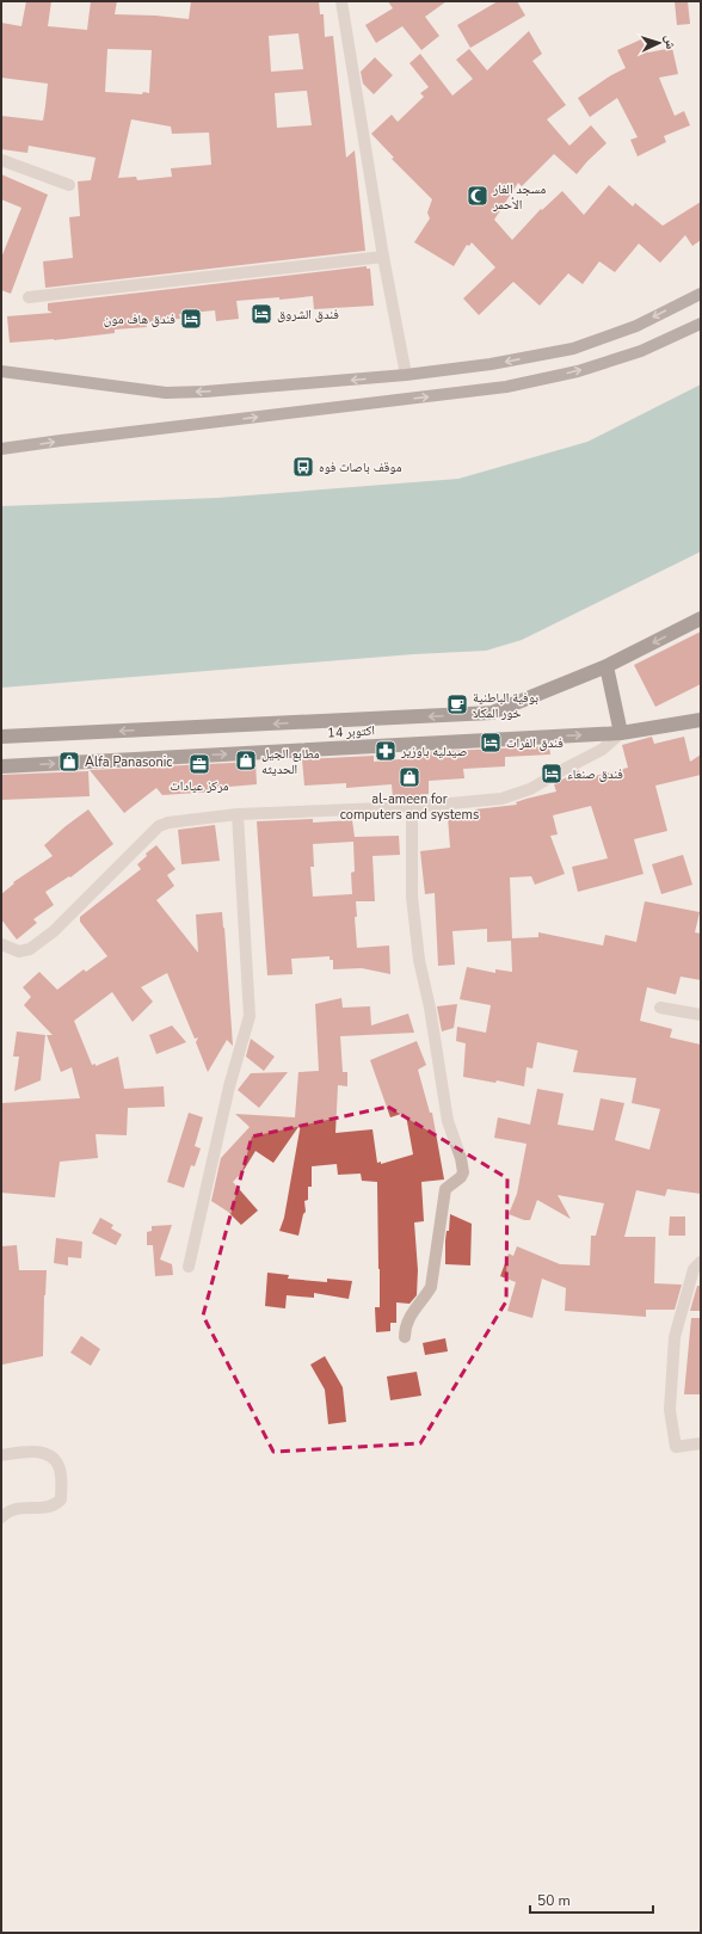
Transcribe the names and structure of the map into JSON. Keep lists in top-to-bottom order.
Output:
{
  "streets": {
    "highway": ["14 اكتوبر"]
  },
  "places": {
    "mosque": ["مسجد الغار الأحمر"],
    "hotel": [
      "فندق الشروق",
      "فندق هاف مون",
      "فندق الفرات",
      "فندق صنعاء"
    ],
    "bus stop": ["موقف باصات فوه"],
    "cafe": ["بوفية الباطنية خور المكلا"],
    "pharmacy": ["صيدليه باوزير"],
    "shop": ["مطابع الجيل الحديثه", "Alfa Panasonic", "al-ameen for computers and systems"],
    "office": ["مركز عيادات"]
  },
  "scale_bar": "50 m",
  "north": "right"
}
